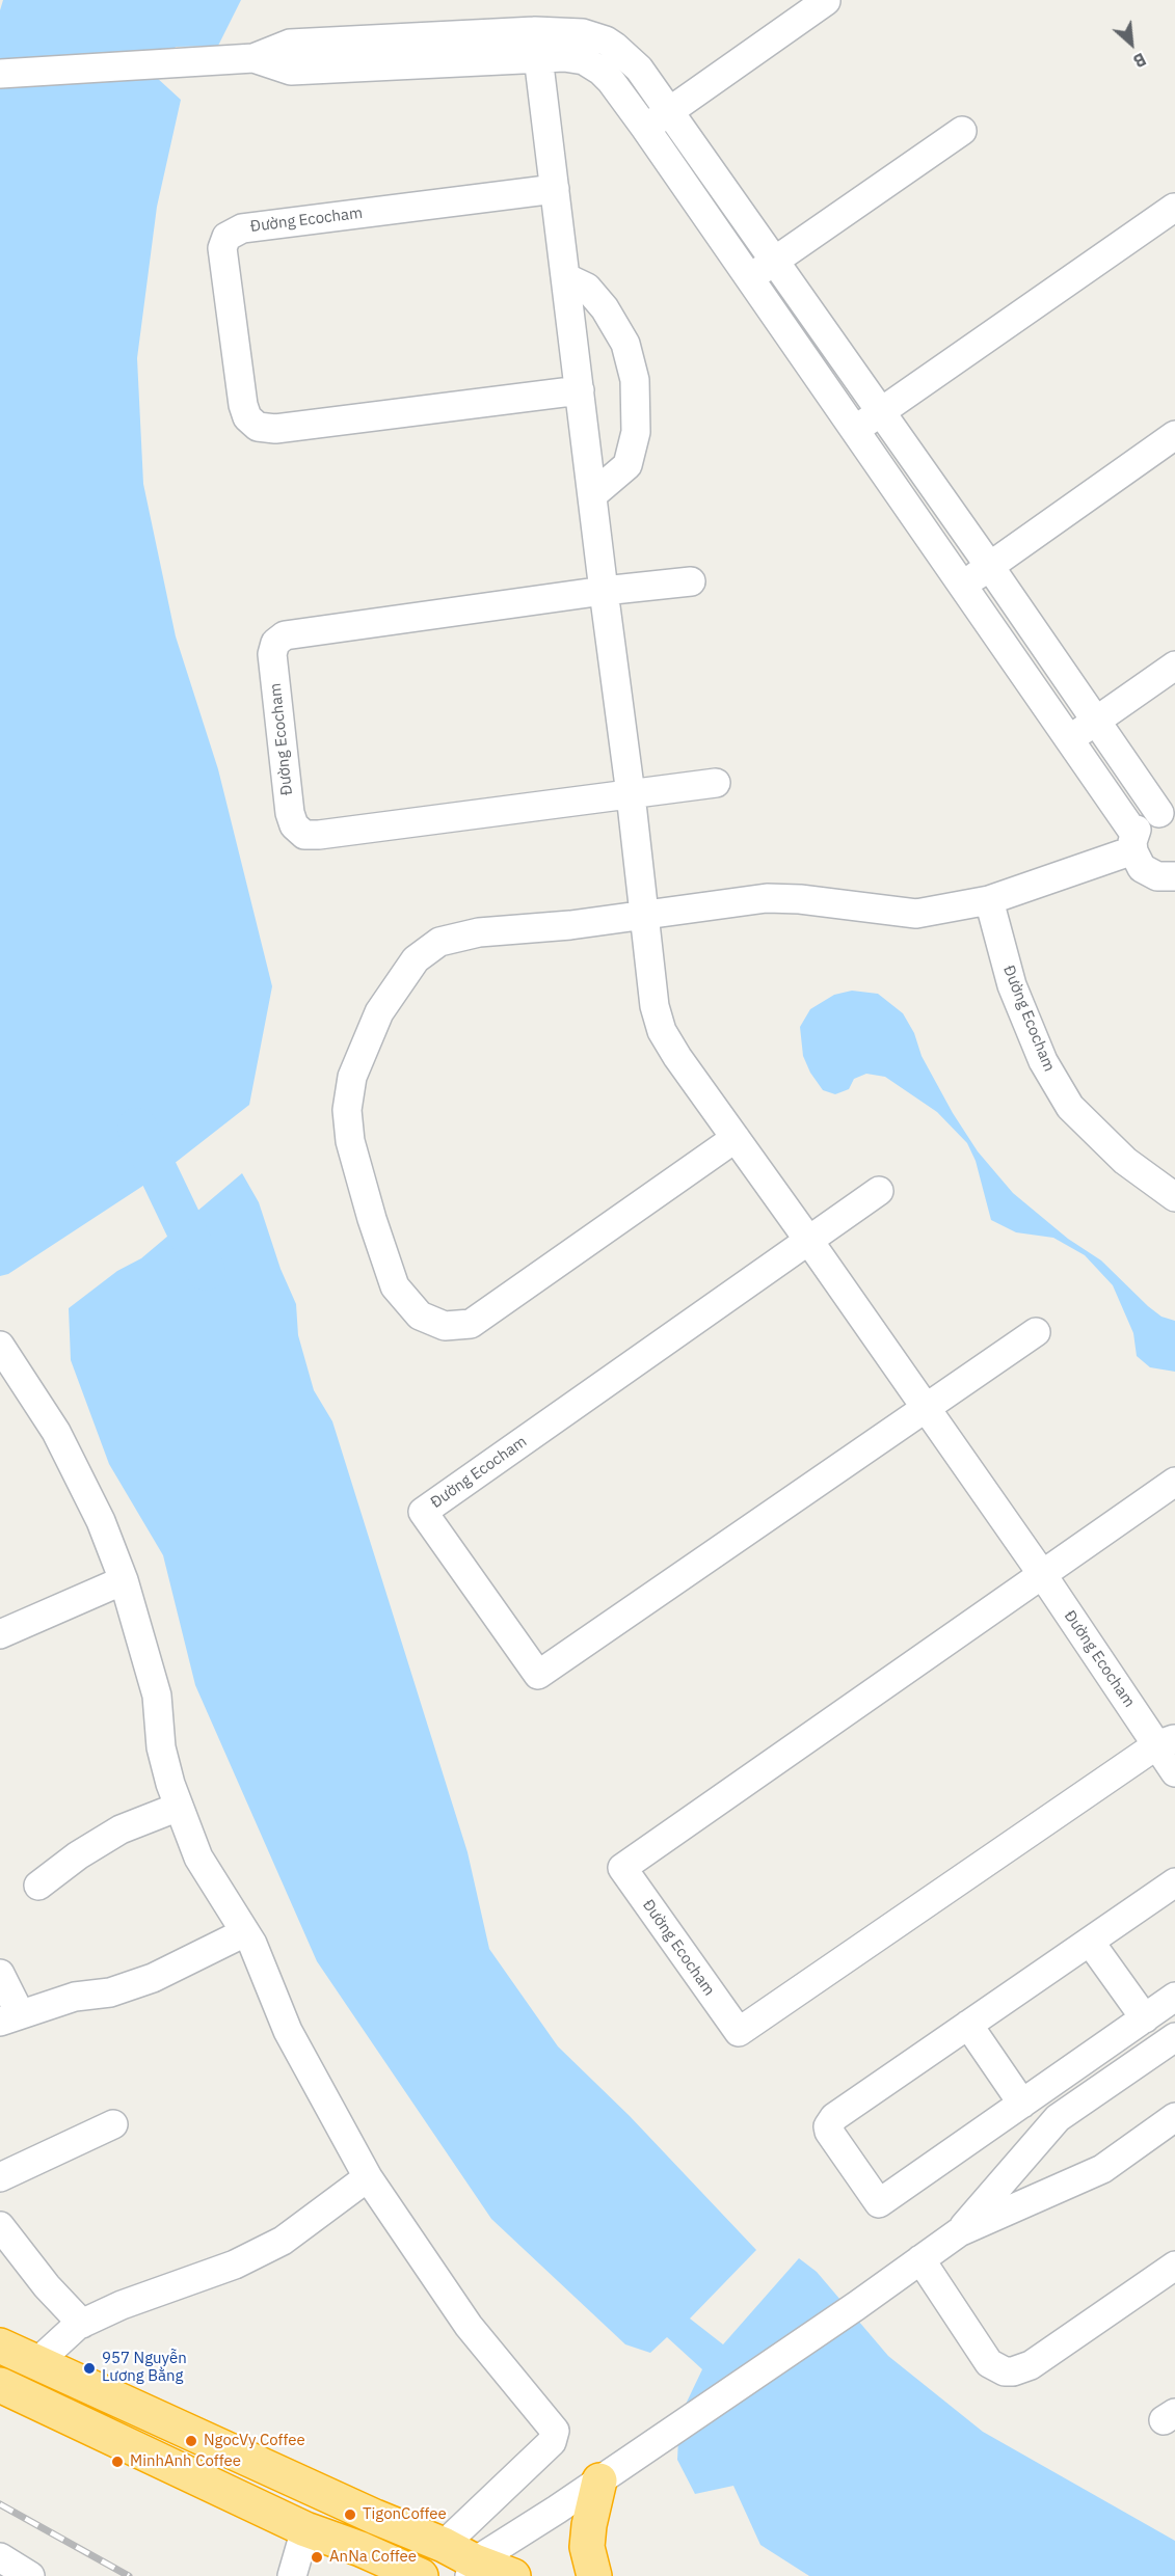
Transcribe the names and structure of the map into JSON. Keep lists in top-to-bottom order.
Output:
{
  "streets": {
    "street": ["Đường Ecocham"]
  },
  "places": [
    "957 Nguyễn Lương Bằng",
    "NgocVy Coffee",
    "MinhAnh Coffee",
    "TigonCoffee",
    "AnNa Coffee"
  ],
  "north": "bottom right"
}
